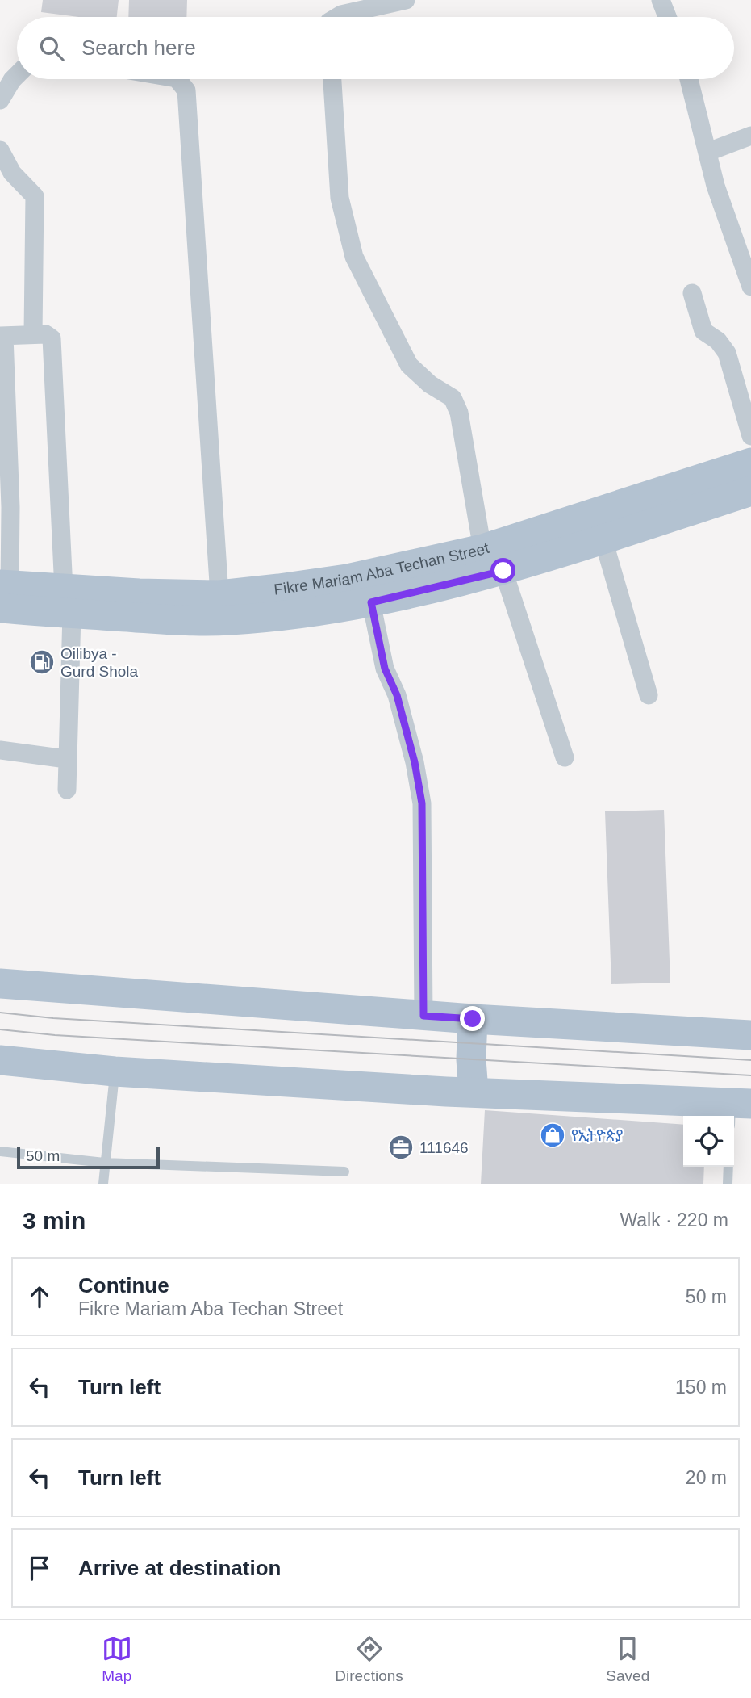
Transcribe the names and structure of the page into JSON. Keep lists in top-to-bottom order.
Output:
{
  "streets": {
    "main road": ["Fikre Mariam Aba Techan Street"]
  },
  "places": {
    "fuel station": ["Oilibya - Gurd Shola"],
    "shop": ["የኢትዮጵያ"],
    "office": ["111646"]
  },
  "scale_bar": "50 m",
  "page": {
    "search": "Search here",
    "scale": "50 m",
    "heading": ["3 min", "Walk · 220 m"],
    "list": [
      ["Continue", "Fikre Mariam Aba Techan Street", "50 m"],
      ["Turn left", "150 m"],
      ["Turn left", "20 m"],
      "Arrive at destination"
    ],
    "nav": ["Map", "Directions", "Saved"]
  }
}
